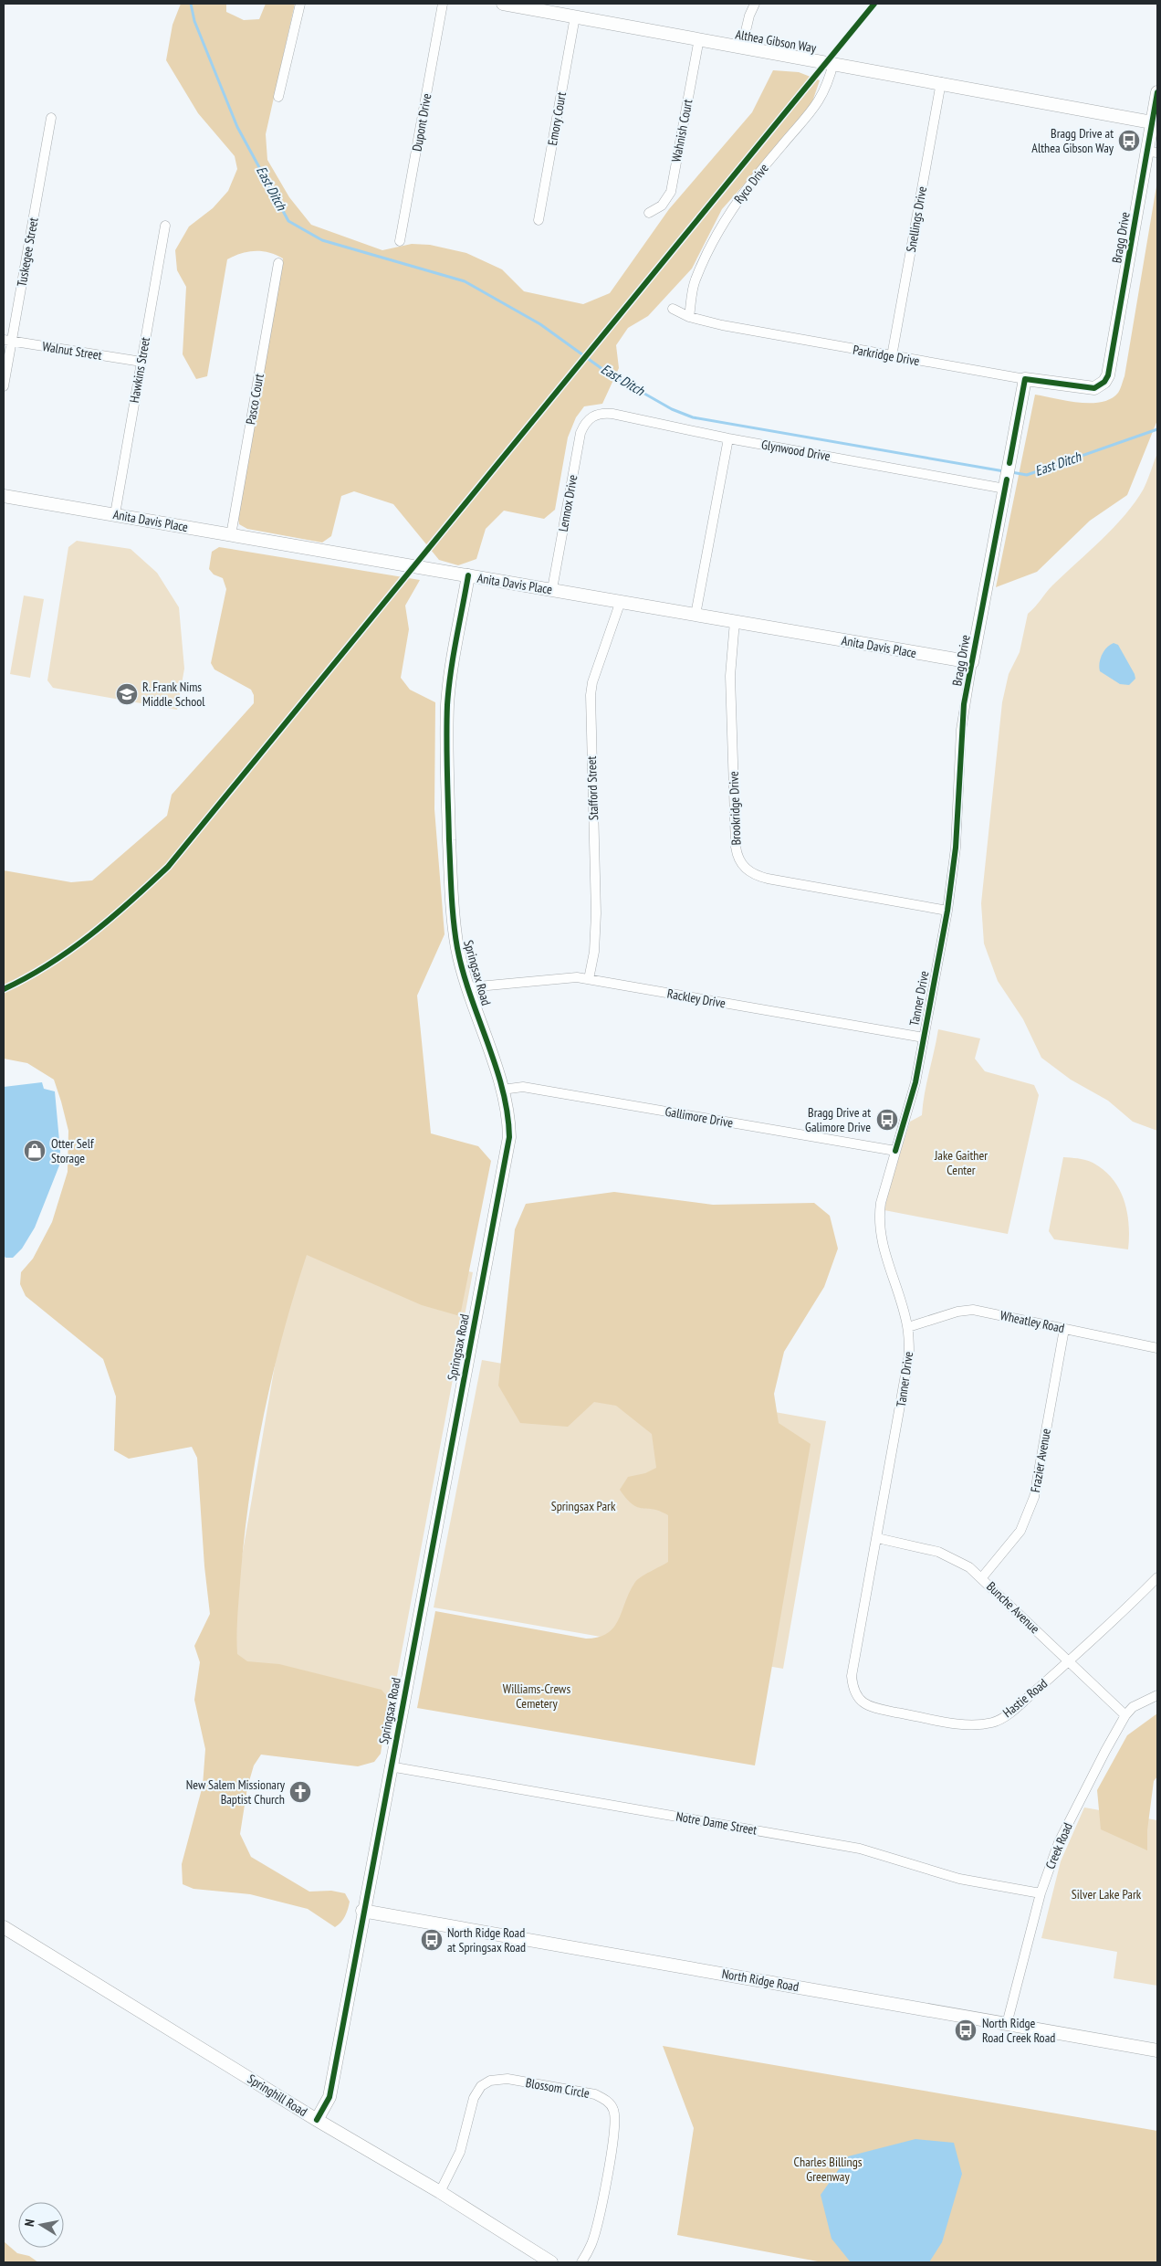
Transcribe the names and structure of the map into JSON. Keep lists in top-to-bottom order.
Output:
{
  "streets": {
    "street": [
      "Althea Gibson Way",
      "Emory Court",
      "Dupont Drive",
      "Wahnish Court",
      "Ryco Drive",
      "Snellings Drive",
      "Bragg Drive",
      "Tuskegee Street",
      "Walnut Street",
      "Parkridge Drive",
      "Hawkins Street",
      "Pasco Court",
      "Glynwood Drive",
      "Lennox Drive",
      "Anita Davis Place",
      "Stafford Street",
      "Brookridge Drive",
      "Springsax Road",
      "Rackley Drive",
      "Tanner Drive",
      "Gallimore Drive",
      "Wheatley Road",
      "Frazier Avenue",
      "Bunche Avenue",
      "Hastie Road",
      "Notre Dame Street",
      "Creek Road",
      "North Ridge Road",
      "Blossom Circle",
      "Springhill Road"
    ]
  },
  "crossings": [
    ["Althea Gibson Way", "Emory Court"],
    ["Althea Gibson Way", "Wahnish Court"],
    ["Althea Gibson Way", "Ryco Drive"],
    ["Althea Gibson Way", "Snellings Drive"],
    ["Althea Gibson Way", "Bragg Drive"],
    ["Ryco Drive", "Parkridge Drive"],
    ["Snellings Drive", "Parkridge Drive"],
    ["Bragg Drive", "Parkridge Drive"],
    ["Bragg Drive", "Glynwood Drive"],
    ["Bragg Drive", "Anita Davis Place"],
    ["Bragg Drive", "Tanner Drive"],
    ["Tuskegee Street", "Walnut Street"],
    ["Walnut Street", "Hawkins Street"],
    ["Hawkins Street", "Anita Davis Place"],
    ["Pasco Court", "Anita Davis Place"],
    ["Glynwood Drive", "Lennox Drive"],
    ["Lennox Drive", "Anita Davis Place"],
    ["Anita Davis Place", "Stafford Street"],
    ["Anita Davis Place", "Brookridge Drive"],
    ["Anita Davis Place", "Springsax Road"],
    ["Stafford Street", "Rackley Drive"],
    ["Brookridge Drive", "Tanner Drive"],
    ["Springsax Road", "Rackley Drive"],
    ["Springsax Road", "Gallimore Drive"],
    ["Springsax Road", "Notre Dame Street"],
    ["Springsax Road", "North Ridge Road"],
    ["Springsax Road", "Springhill Road"],
    ["Rackley Drive", "Tanner Drive"],
    ["Tanner Drive", "Gallimore Drive"],
    ["Tanner Drive", "Wheatley Road"],
    ["Tanner Drive", "Bunche Avenue"],
    ["Tanner Drive", "Hastie Road"],
    ["Wheatley Road", "Frazier Avenue"],
    ["Frazier Avenue", "Bunche Avenue"],
    ["Bunche Avenue", "Hastie Road"],
    ["Bunche Avenue", "Creek Road"],
    ["Notre Dame Street", "Creek Road"],
    ["Creek Road", "North Ridge Road"],
    ["Blossom Circle", "Springhill Road"]
  ],
  "water": ["East Ditch"],
  "parks": [
    "Jake Gaither Center",
    "Springsax Park",
    "Williams-Crews Cemetery",
    "Silver Lake Park",
    "Charles Billings Greenway"
  ],
  "places": {
    "bus stop": [
      "Bragg Drive at Althea Gibson Way",
      "Bragg Drive at Galimore Drive",
      "North Ridge Road at Springsax Road",
      "North Ridge Road Creek Road"
    ],
    "school or university": ["R. Frank Nims Middle School"],
    "shop": ["Otter Self Storage"],
    "church": ["New Salem Missionary Baptist Church"]
  },
  "north": "left"
}
